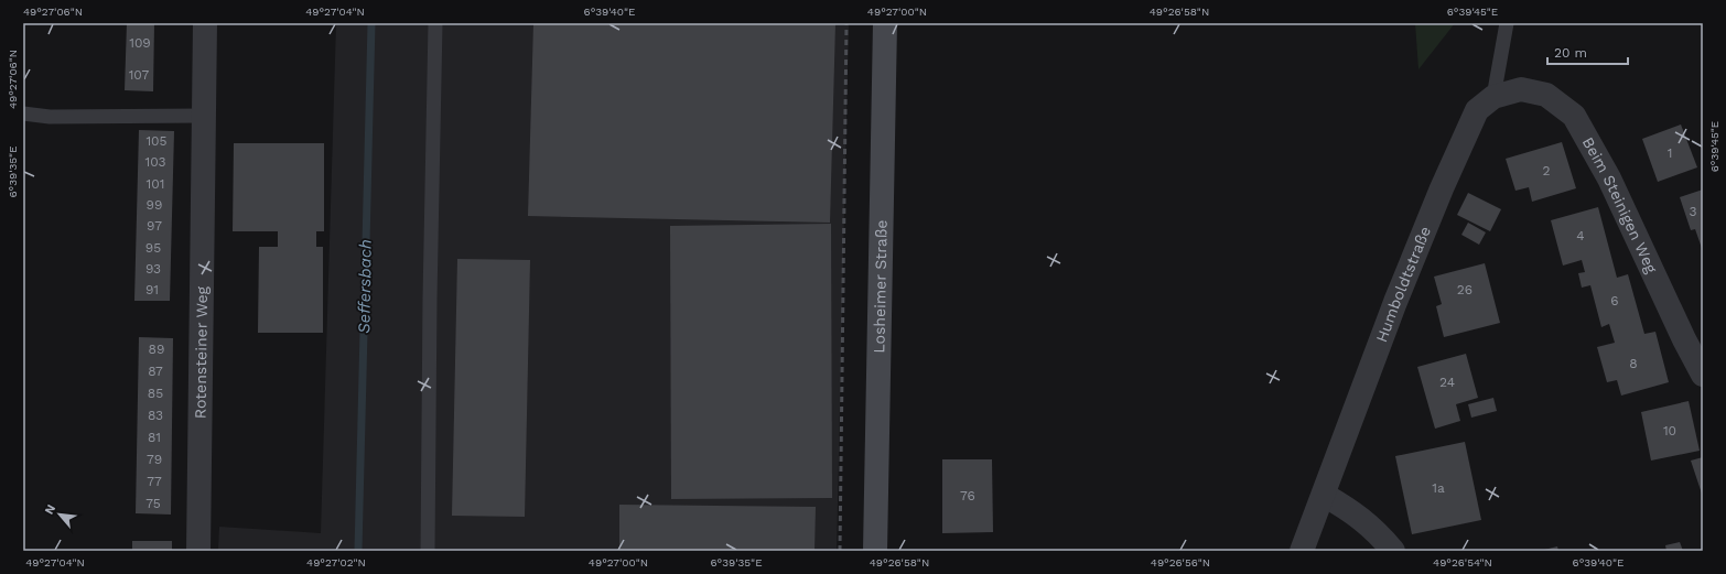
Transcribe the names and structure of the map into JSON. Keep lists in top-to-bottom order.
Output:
{
  "streets": {
    "main road": ["Losheimer Straße"],
    "street": ["Beim Steinigen Weg", "Humboldtstraße", "Rotensteiner Weg"]
  },
  "crossings": [
    ["Beim Steinigen Weg", "Humboldtstraße"]
  ],
  "water": ["Seffersbach"],
  "house_numbers": [
    "109",
    "107",
    "105",
    "1",
    "103",
    "2",
    "101",
    "99",
    "3",
    "97",
    "4",
    "95",
    "93",
    "91",
    "26",
    "6",
    "89",
    "8",
    "87",
    "24",
    "85",
    "83",
    "10",
    "81",
    "79",
    "77",
    "1a",
    "76",
    "75"
  ],
  "scale_bar": "20 m",
  "north": "top left",
  "coordinates": [
    "49°27'06\"N",
    "49°27'04\"N",
    "6°39'40\"E",
    "49°27'00\"N",
    "49°26'58\"N",
    "6°39'45\"E",
    "6°39'35\"E",
    "49°27'02\"N",
    "49°26'56\"N",
    "49°26'54\"N"
  ]
}
